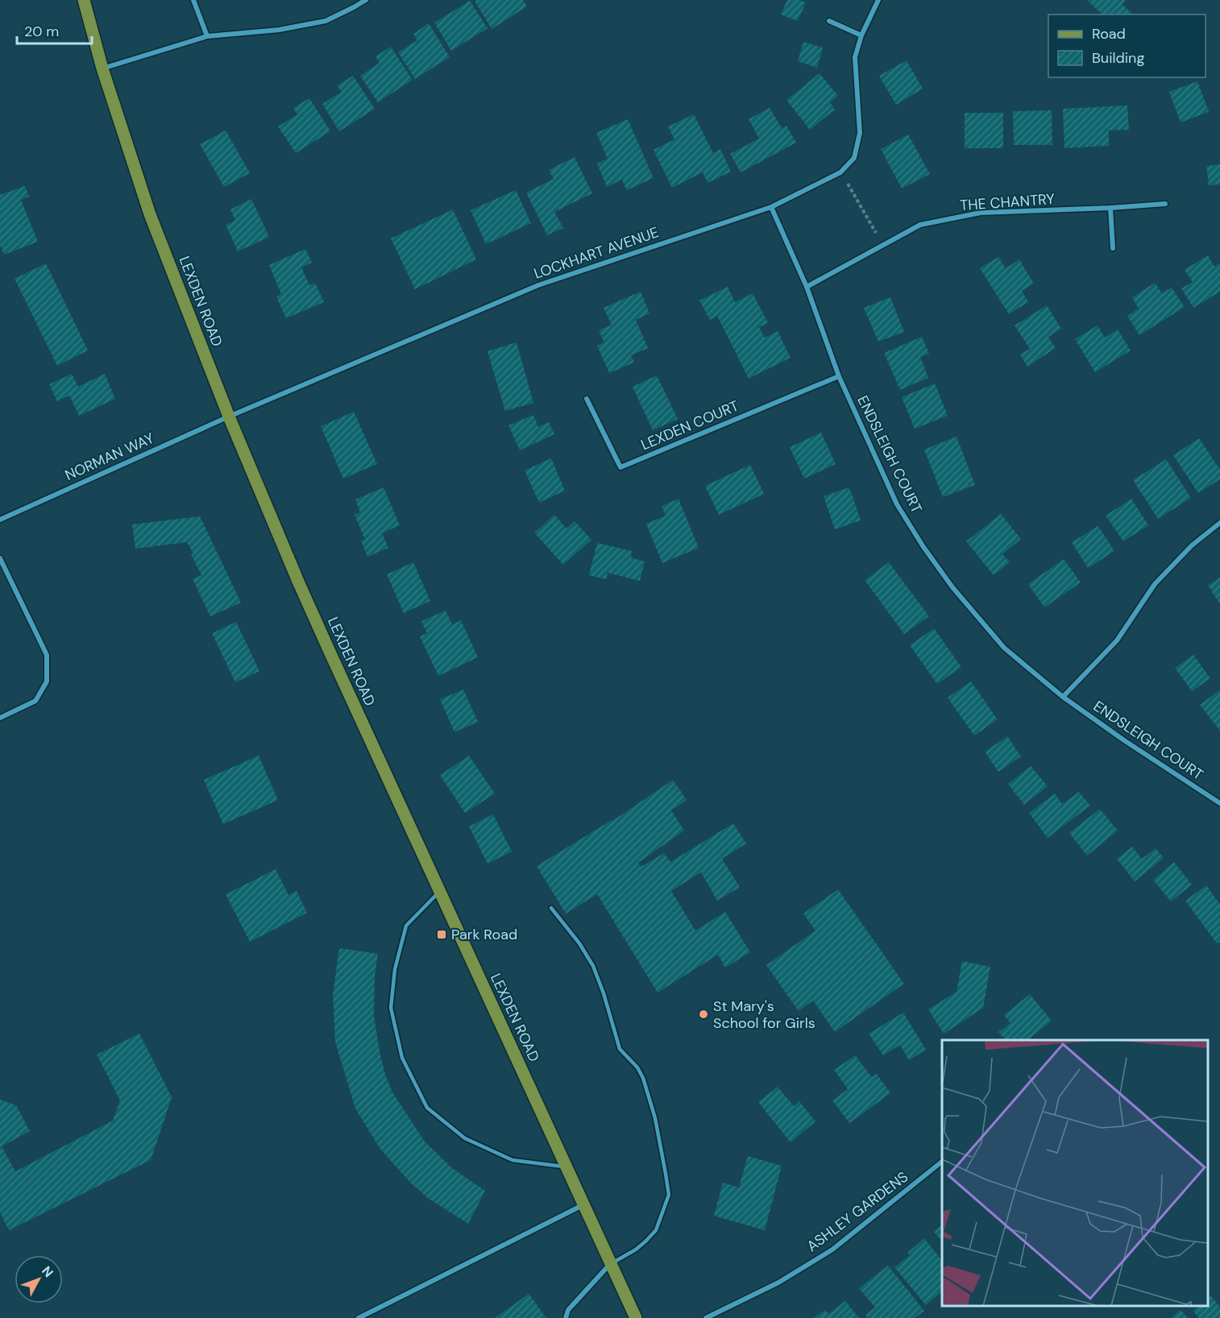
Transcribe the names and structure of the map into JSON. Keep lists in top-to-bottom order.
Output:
{
  "streets": {
    "main road": ["LEXDEN ROAD"],
    "street": [
      "THE CHANTRY",
      "LOCKHART AVENUE",
      "LEXDEN COURT",
      "ENDSLEIGH COURT",
      "NORMAN WAY",
      "ASHLEY GARDENS"
    ]
  },
  "crossings": [
    ["THE CHANTRY", "ENDSLEIGH COURT"],
    ["LOCKHART AVENUE", "LEXDEN ROAD"],
    ["LOCKHART AVENUE", "ENDSLEIGH COURT"],
    ["LOCKHART AVENUE", "NORMAN WAY"],
    ["LEXDEN ROAD", "NORMAN WAY"],
    ["LEXDEN COURT", "ENDSLEIGH COURT"]
  ],
  "places": {
    "transit": ["Park Road"],
    "other": ["St Mary's School for Girls"]
  },
  "legend": ["Road", "Building"],
  "scale_bar": "20 m",
  "north": "top right"
}
